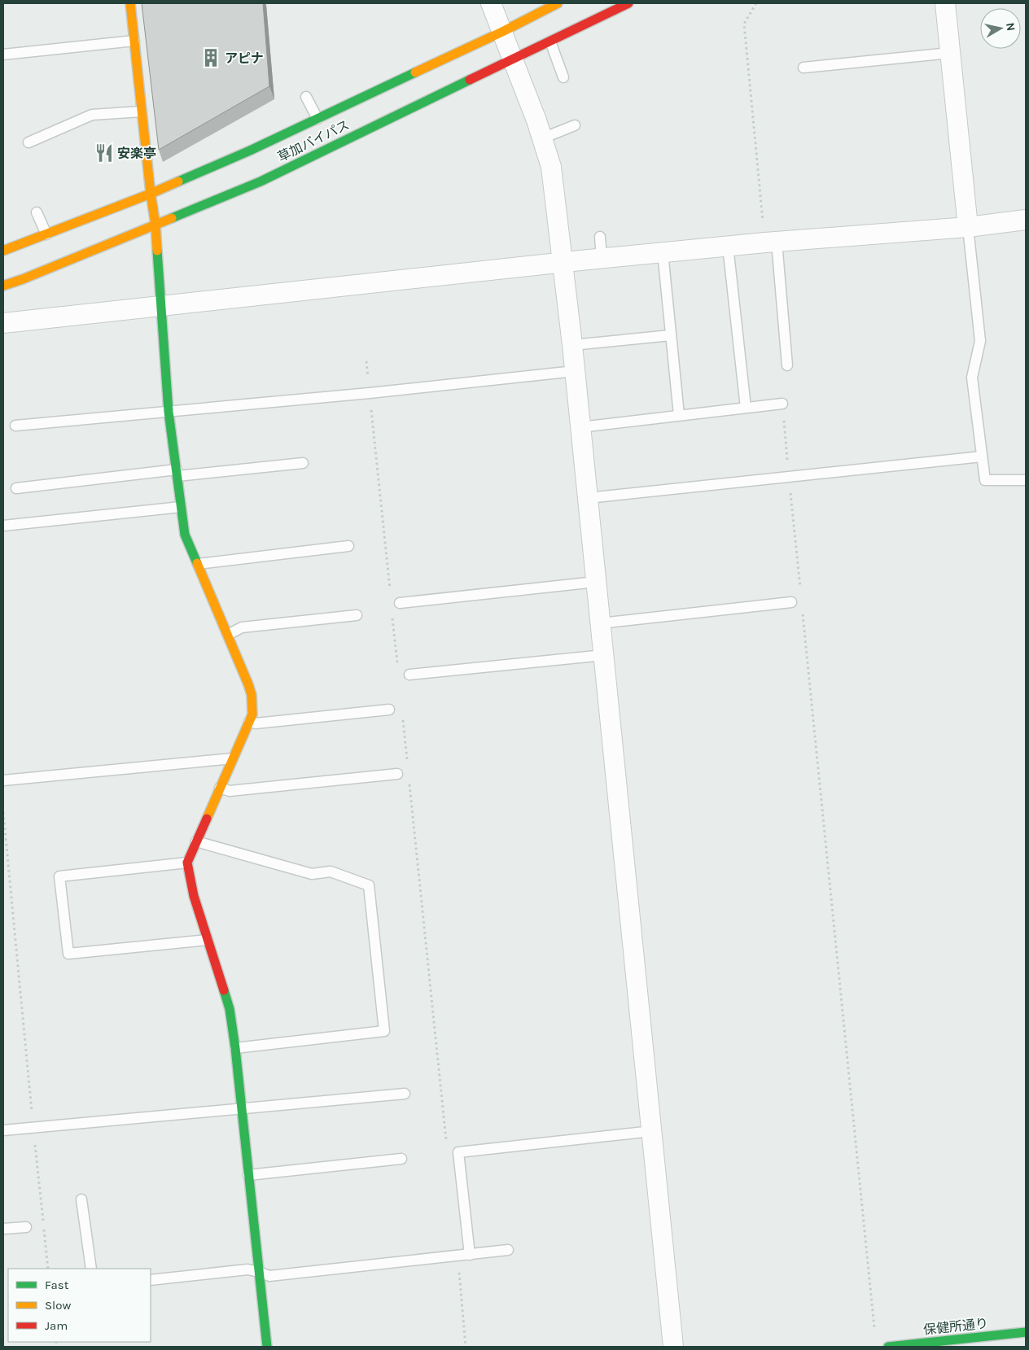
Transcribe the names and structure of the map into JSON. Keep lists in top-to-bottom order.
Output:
{
  "streets": {
    "main road": ["草加バイパス", "保健所通り"]
  },
  "places": {
    "building": ["アピナ"],
    "restaurant": ["安楽亭"]
  },
  "legend": ["Fast", "Slow", "Jam"],
  "north": "right"
}
